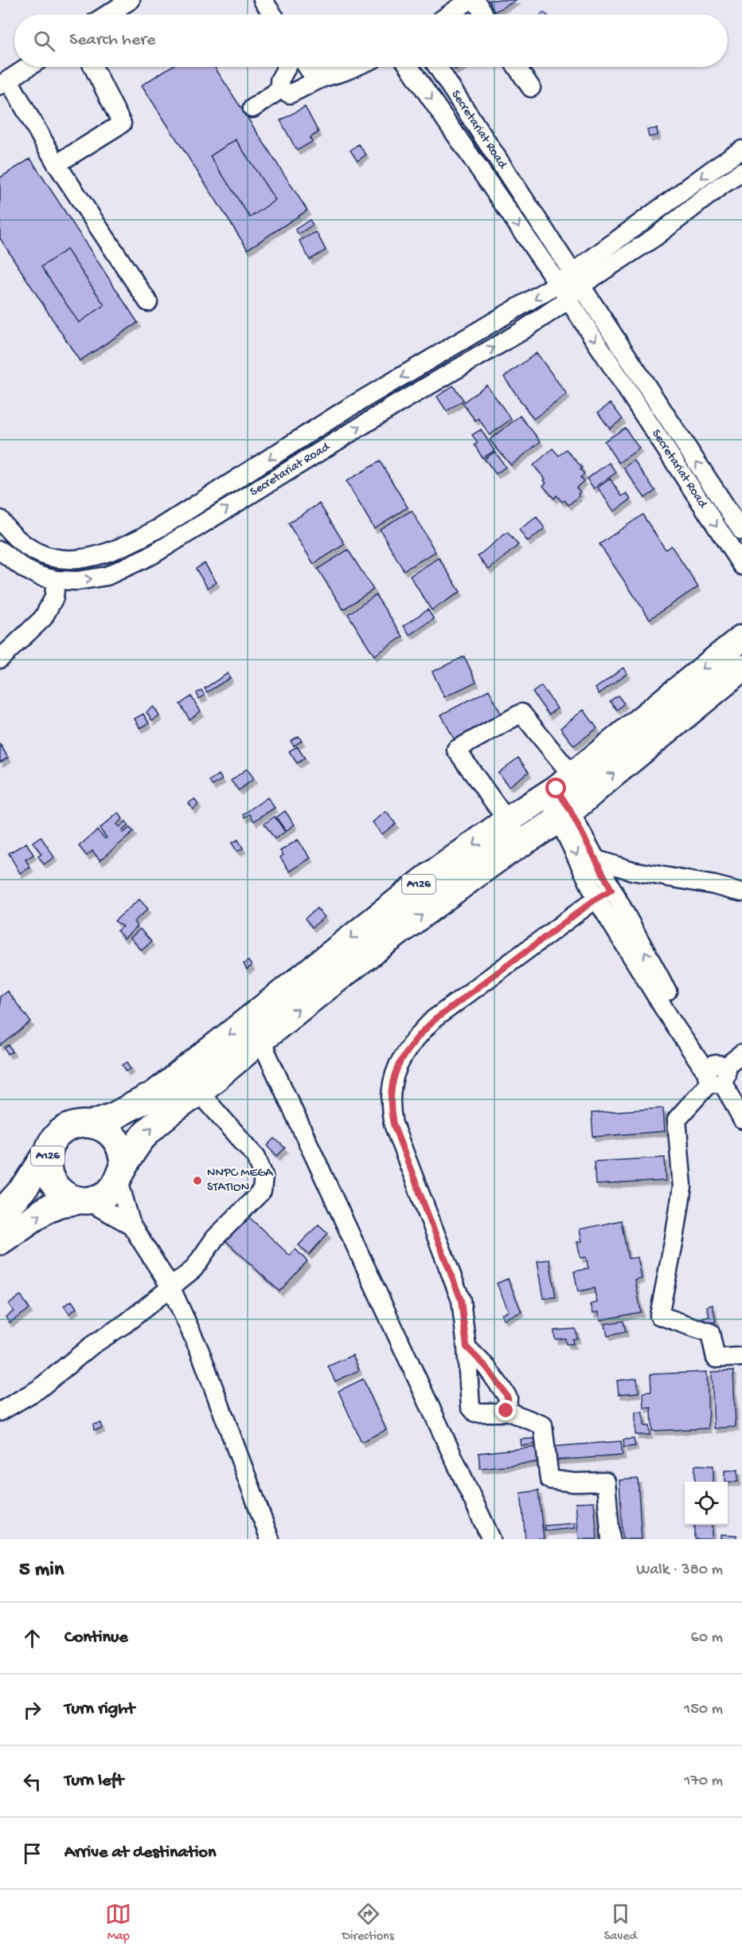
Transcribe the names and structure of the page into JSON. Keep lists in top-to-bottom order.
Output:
{
  "streets": {
    "highway": ["A126"],
    "street": ["Secretariat Road"]
  },
  "places": ["NNPC MEGA STATION"],
  "page": {
    "search": "Search here",
    "heading": ["5 min", "Walk · 380 m"],
    "list": [
      ["Continue", "60 m"],
      ["Turn right", "150 m"],
      ["Turn left", "170 m"],
      "Arrive at destination"
    ],
    "nav": ["Map", "Directions", "Saved"]
  }
}
